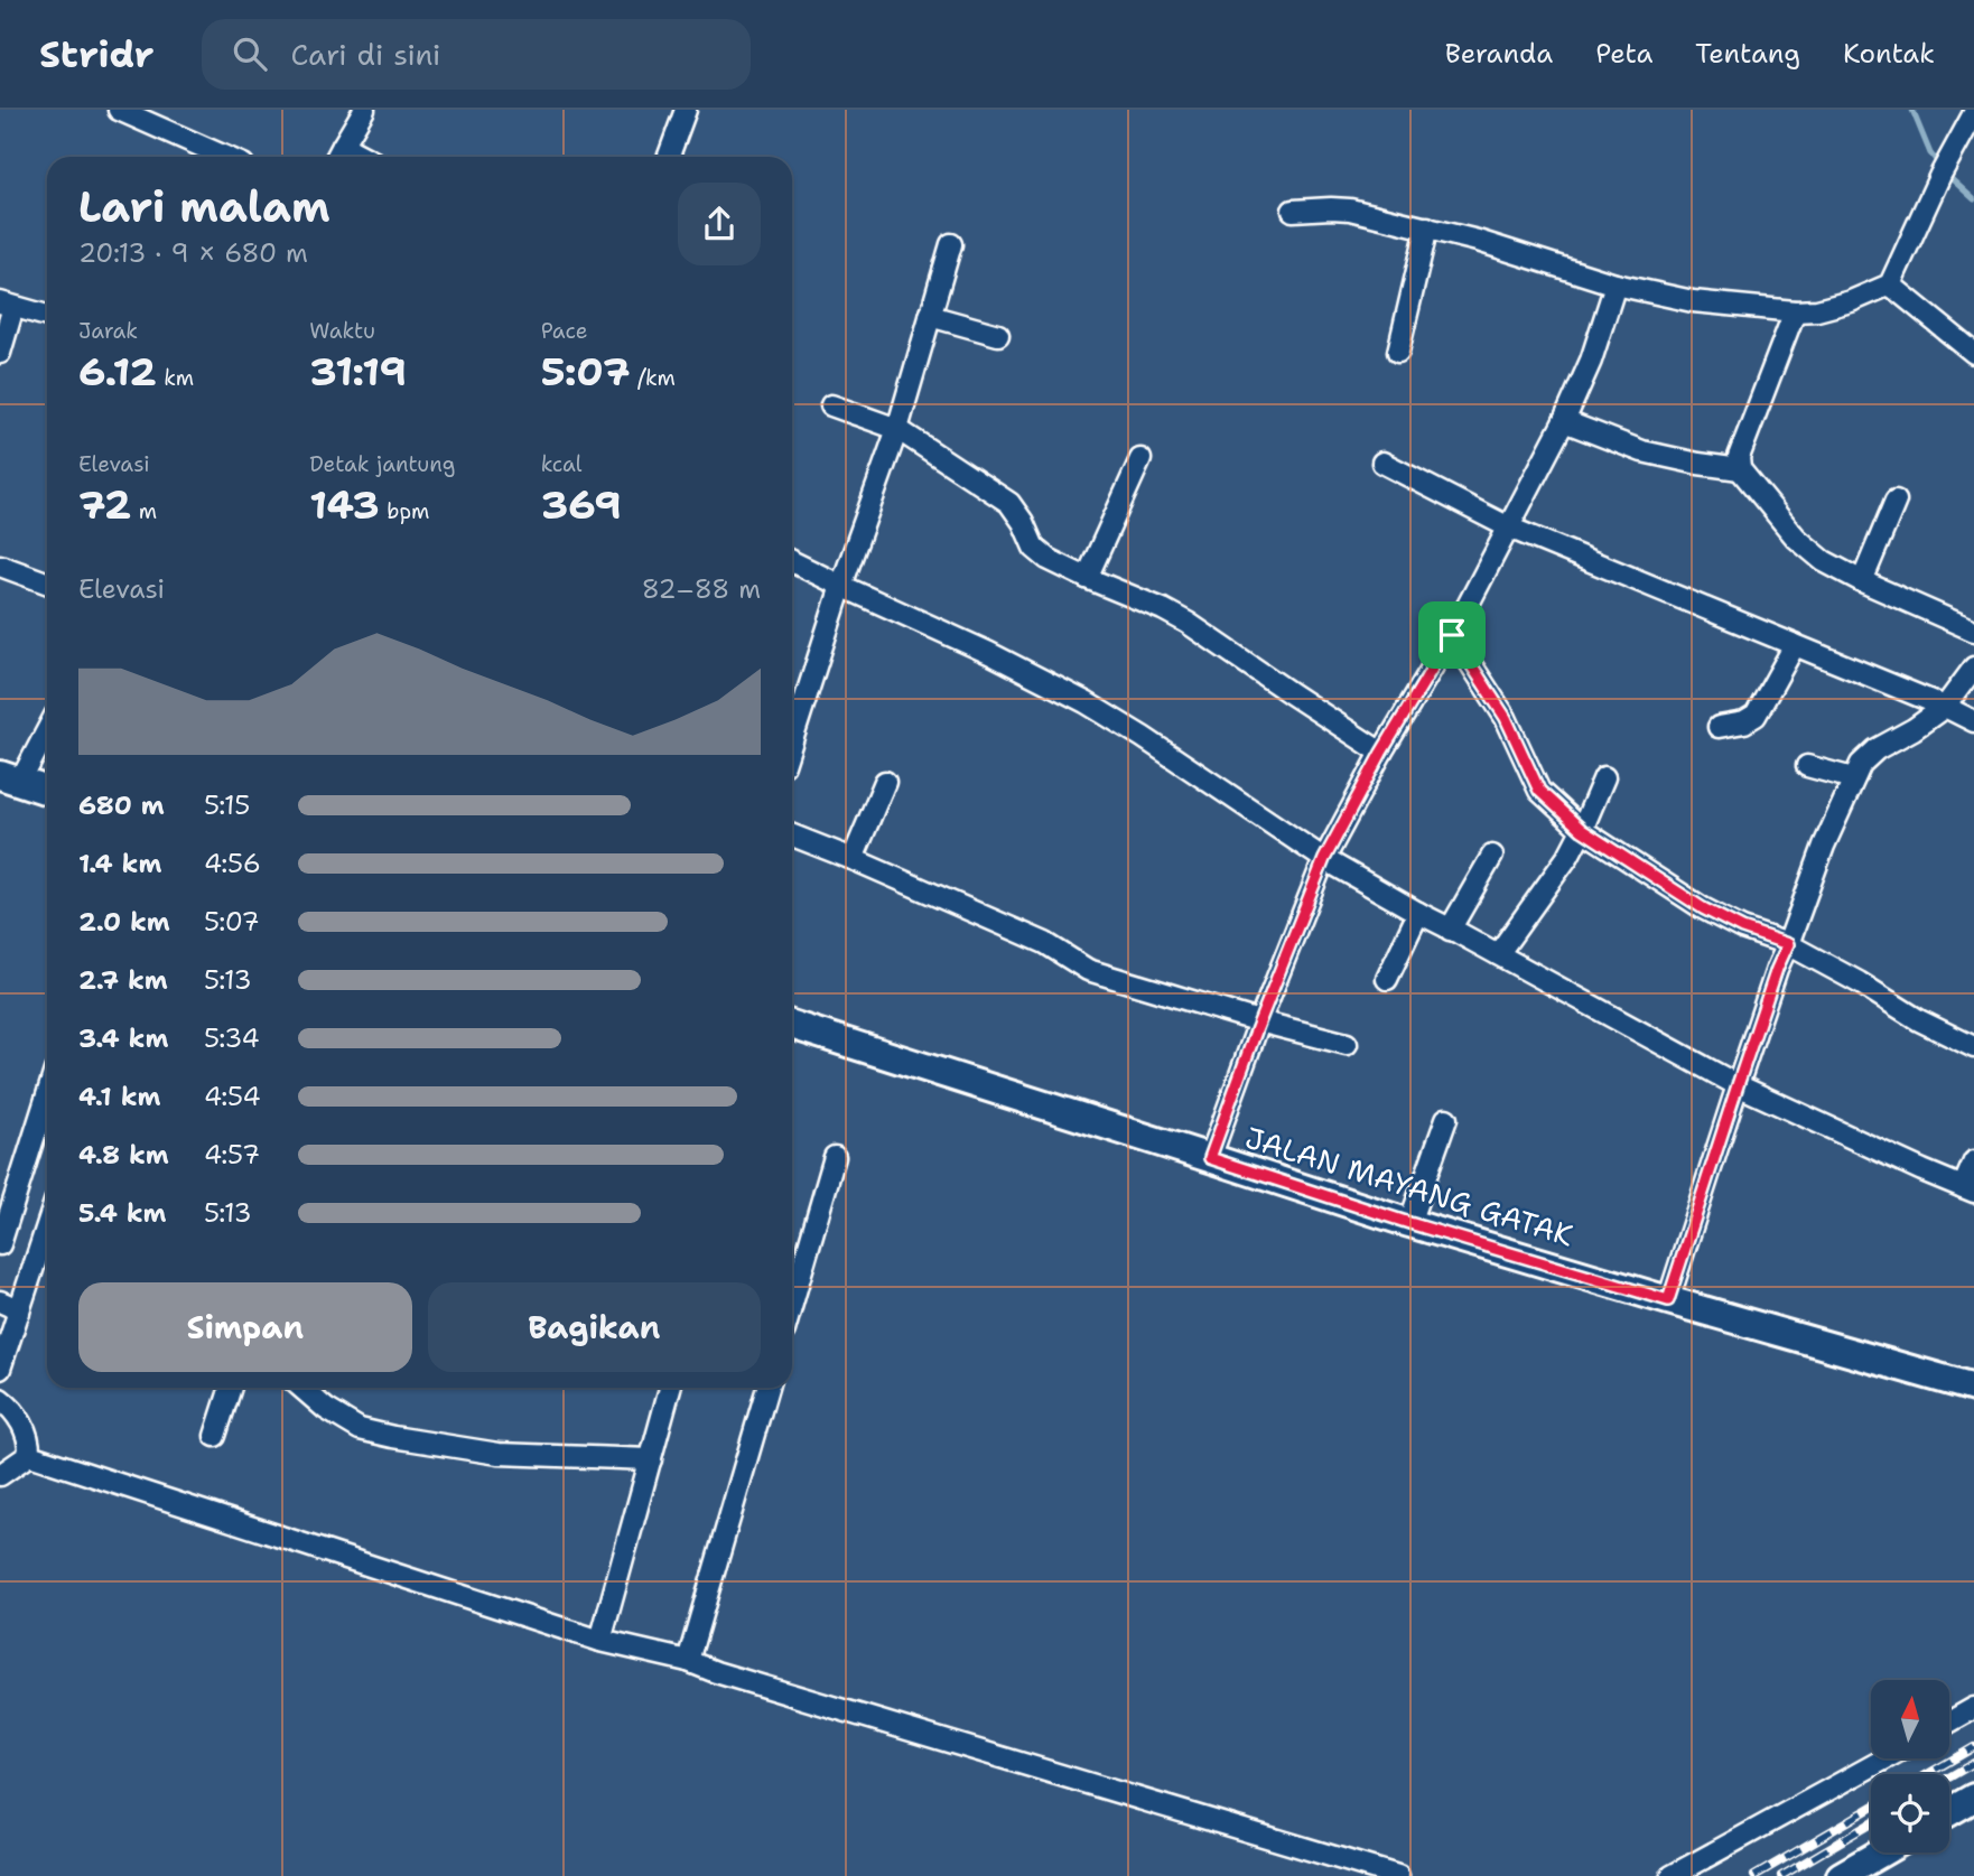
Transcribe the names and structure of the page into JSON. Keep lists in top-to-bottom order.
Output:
{
  "streets": {
    "street": ["JALAN MAYANG GATAK"]
  },
  "north": "top",
  "page": {
    "header": "Stridr",
    "search": "Cari di sini",
    "nav": [
      "Beranda",
      "Peta",
      "Tentang",
      "Kontak"
    ],
    "heading": ["Lari malam", "20:13 · 9 × 680 m"],
    "stats": [
      ["Jarak", "6.12 km"],
      ["Waktu", "31:19"],
      ["Pace", "5:07 /km"],
      ["Elevasi", "72 m"],
      ["Detak jantung", "143 bpm"],
      ["kcal", "369"]
    ],
    "chart": ["Elevasi", "82–88 m"],
    "list": [
      {
        "name": "680 m",
        "note": "5:15"
      },
      {
        "name": "1.4 km",
        "note": "4:56"
      },
      {
        "name": "2.0 km",
        "note": "5:07"
      },
      {
        "name": "2.7 km",
        "note": "5:13"
      },
      {
        "name": "3.4 km",
        "note": "5:34"
      },
      {
        "name": "4.1 km",
        "note": "4:54"
      },
      {
        "name": "4.8 km",
        "note": "4:57"
      },
      {
        "name": "5.4 km",
        "note": "5:13"
      }
    ],
    "buttons": ["Simpan", "Bagikan"]
  }
}
